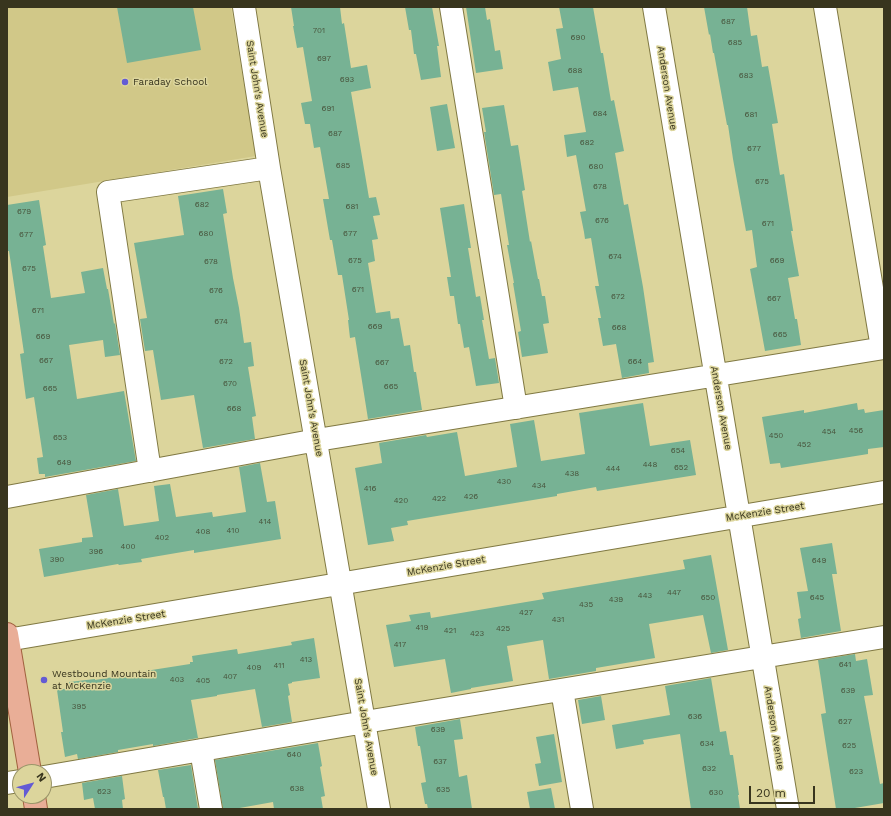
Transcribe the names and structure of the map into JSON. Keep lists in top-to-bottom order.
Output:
{
  "streets": {
    "street": ["Anderson Avenue", "Saint John's Avenue", "McKenzie Street"]
  },
  "crossings": [
    ["Anderson Avenue", "McKenzie Street"],
    ["Saint John's Avenue", "McKenzie Street"]
  ],
  "places": ["Faraday School", "Westbound Mountain at McKenzie"],
  "house_numbers": [
    "687",
    "701",
    "690",
    "685",
    "697",
    "688",
    "683",
    "693",
    "691",
    "684",
    "681",
    "687",
    "682",
    "677",
    "685",
    "680",
    "675",
    "678",
    "682",
    "681",
    "679",
    "676",
    "671",
    "680",
    "677",
    "677",
    "674",
    "675",
    "669",
    "678",
    "675",
    "671",
    "676",
    "672",
    "667",
    "671",
    "674",
    "669",
    "668",
    "665",
    "669",
    "667",
    "672",
    "664",
    "667",
    "670",
    "665",
    "665",
    "668",
    "456",
    "454",
    "450",
    "653",
    "452",
    "654",
    "649",
    "448",
    "652",
    "444",
    "438",
    "430",
    "434",
    "416",
    "426",
    "422",
    "420",
    "414",
    "410",
    "408",
    "402",
    "400",
    "396",
    "390",
    "649",
    "447",
    "443",
    "650",
    "645",
    "439",
    "435",
    "427",
    "431",
    "419",
    "425",
    "421",
    "423",
    "417",
    "413",
    "641",
    "411",
    "409",
    "407",
    "403",
    "405",
    "639",
    "395",
    "636",
    "627",
    "639",
    "634",
    "625",
    "640",
    "637",
    "632",
    "623",
    "638",
    "635",
    "623",
    "630"
  ],
  "scale_bar": "20 m",
  "north": "top right"
}
